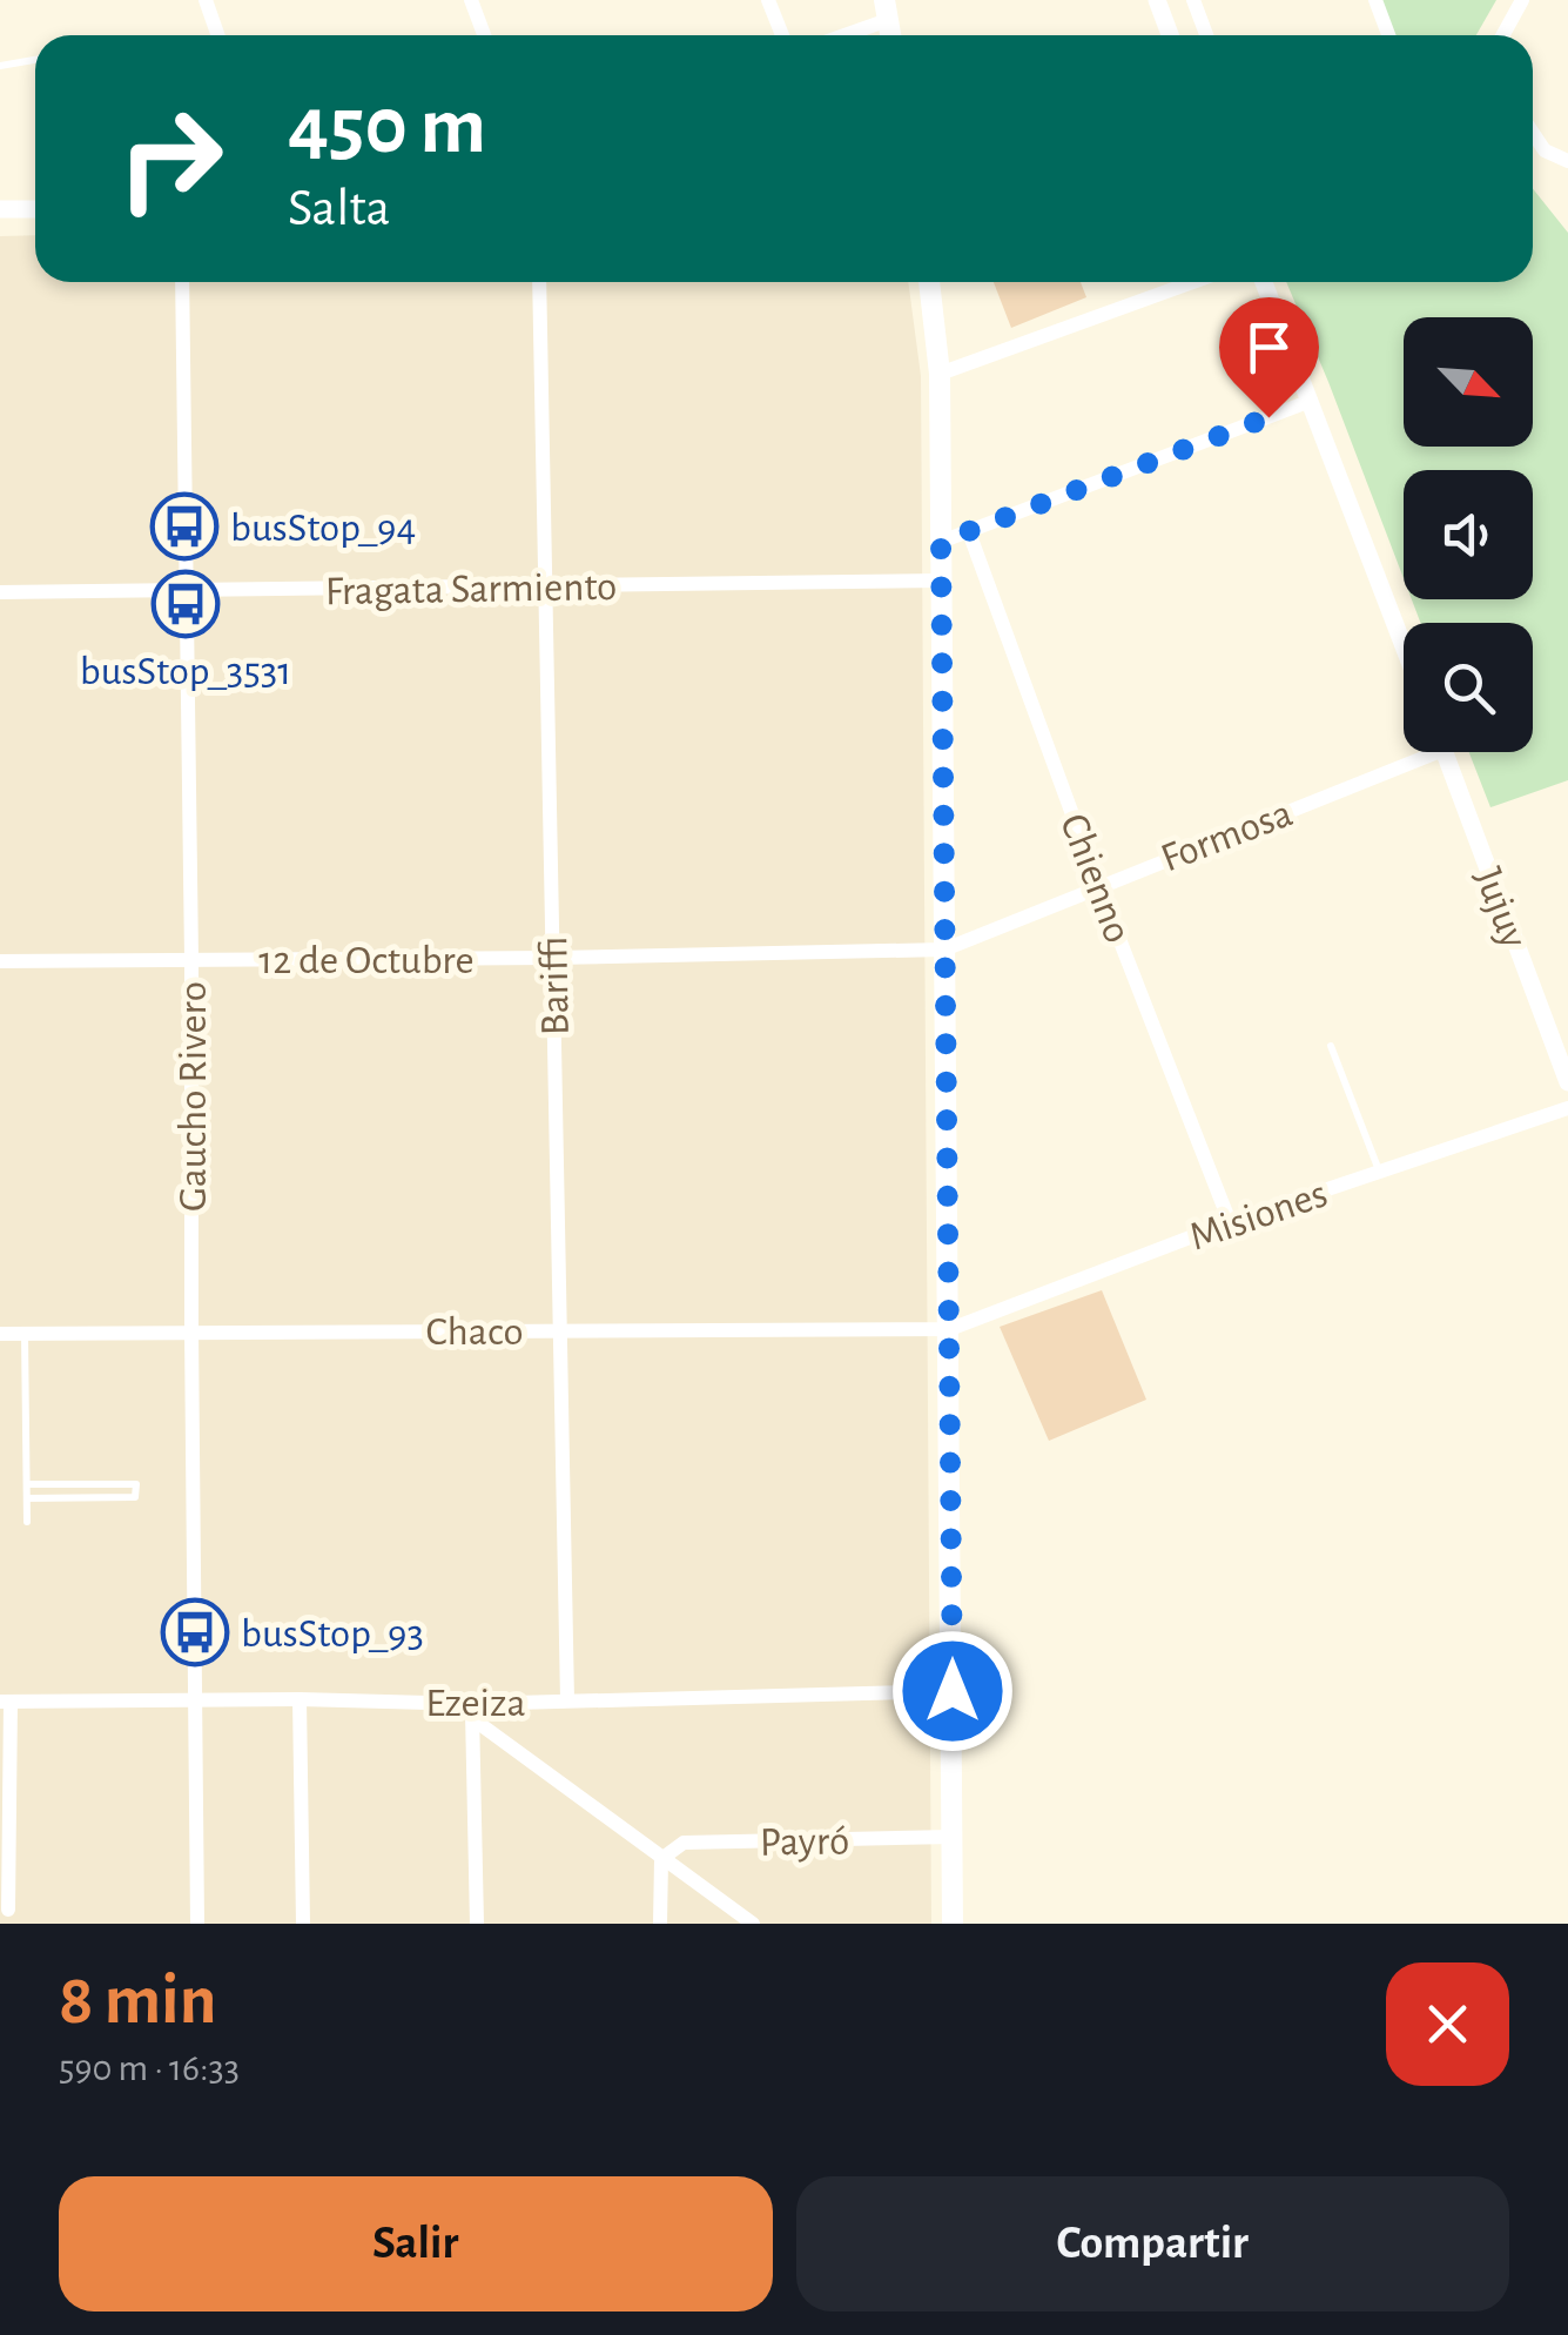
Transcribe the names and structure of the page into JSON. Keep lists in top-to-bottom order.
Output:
{
  "streets": {
    "street": [
      "Fragata Sarmiento",
      "Formosa",
      "Chienno",
      "Jujuy",
      "12 de Octubre",
      "Bariffi",
      "Gaucho Rivero",
      "Misiones",
      "Chaco",
      "Ezeiza",
      "Payró"
    ]
  },
  "crossings": [
    ["Fragata Sarmiento", "Bariffi"],
    ["Fragata Sarmiento", "Gaucho Rivero"],
    ["Formosa", "Chienno"],
    ["Formosa", "12 de Octubre"],
    ["Chienno", "Misiones"],
    ["12 de Octubre", "Bariffi"],
    ["12 de Octubre", "Gaucho Rivero"],
    ["Bariffi", "Chaco"],
    ["Bariffi", "Ezeiza"],
    ["Gaucho Rivero", "Chaco"],
    ["Gaucho Rivero", "Ezeiza"],
    ["Misiones", "Chaco"]
  ],
  "places": {
    "bus stop": ["busStop_94", "busStop_3531", "busStop_93"]
  },
  "north": "bottom right",
  "page": {
    "turn": ["450 m", "Salta"],
    "heading": ["8 min", "590 m · 16:33"],
    "buttons": ["Salir", "Compartir"]
  }
}
